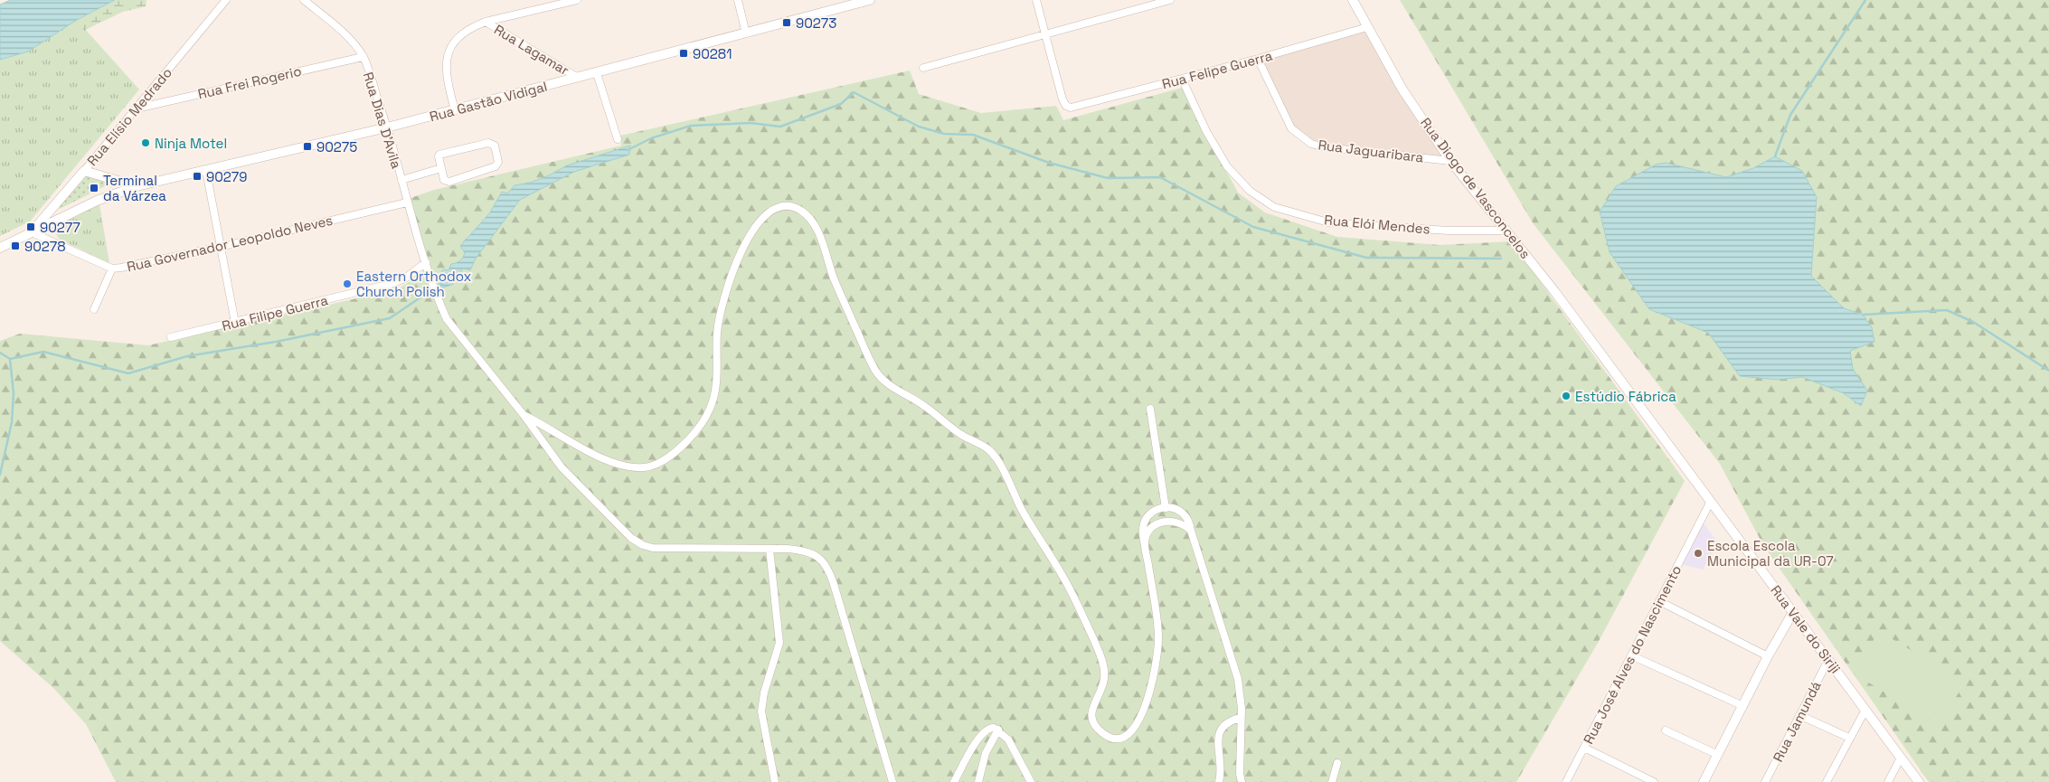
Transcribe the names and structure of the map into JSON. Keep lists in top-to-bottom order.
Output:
{
  "streets": {
    "street": [
      "Rua Lagamar",
      "Rua Felipe Guerra",
      "Rua Frei Rogerio",
      "Rua Gastão Vidigal",
      "Rua Elísio Medrado",
      "Rua Dias D'Avila",
      "Rua Jaguaribara",
      "Rua Diogo de Vasconcelos",
      "Rua Elói Mendes",
      "Rua Governador Leopoldo Neves",
      "Rua Filipe Guerra",
      "Rua Vale do Siriji",
      "Rua José Alves do Nascimento",
      "Rua Jamundá"
    ]
  },
  "crossings": [
    ["Rua Lagamar", "Rua Gastão Vidigal"],
    ["Rua Felipe Guerra", "Rua Jaguaribara"],
    ["Rua Felipe Guerra", "Rua Diogo de Vasconcelos"],
    ["Rua Felipe Guerra", "Rua Elói Mendes"],
    ["Rua Frei Rogerio", "Rua Elísio Medrado"],
    ["Rua Frei Rogerio", "Rua Dias D'Avila"],
    ["Rua Gastão Vidigal", "Rua Elísio Medrado"],
    ["Rua Gastão Vidigal", "Rua Dias D'Avila"],
    ["Rua Gastão Vidigal", "Rua Governador Leopoldo Neves"],
    ["Rua Elísio Medrado", "Rua Governador Leopoldo Neves"],
    ["Rua Dias D'Avila", "Rua Governador Leopoldo Neves"],
    ["Rua Dias D'Avila", "Rua Filipe Guerra"],
    ["Rua Jaguaribara", "Rua Diogo de Vasconcelos"],
    ["Rua Diogo de Vasconcelos", "Rua Elói Mendes"],
    ["Rua Diogo de Vasconcelos", "Rua Vale do Siriji"],
    ["Rua Vale do Siriji", "Rua José Alves do Nascimento"],
    ["Rua Vale do Siriji", "Rua Jamundá"]
  ],
  "places": {
    "transit": [
      "90273",
      "90281",
      "90275",
      "90279",
      "Terminal da Várzea",
      "90277",
      "90278"
    ],
    "other": [
      "Ninja Motel",
      "Eastern Orthodox Church Polish",
      "Estúdio Fábrica",
      "Escola Escola Municipal da UR-07"
    ]
  }
}
